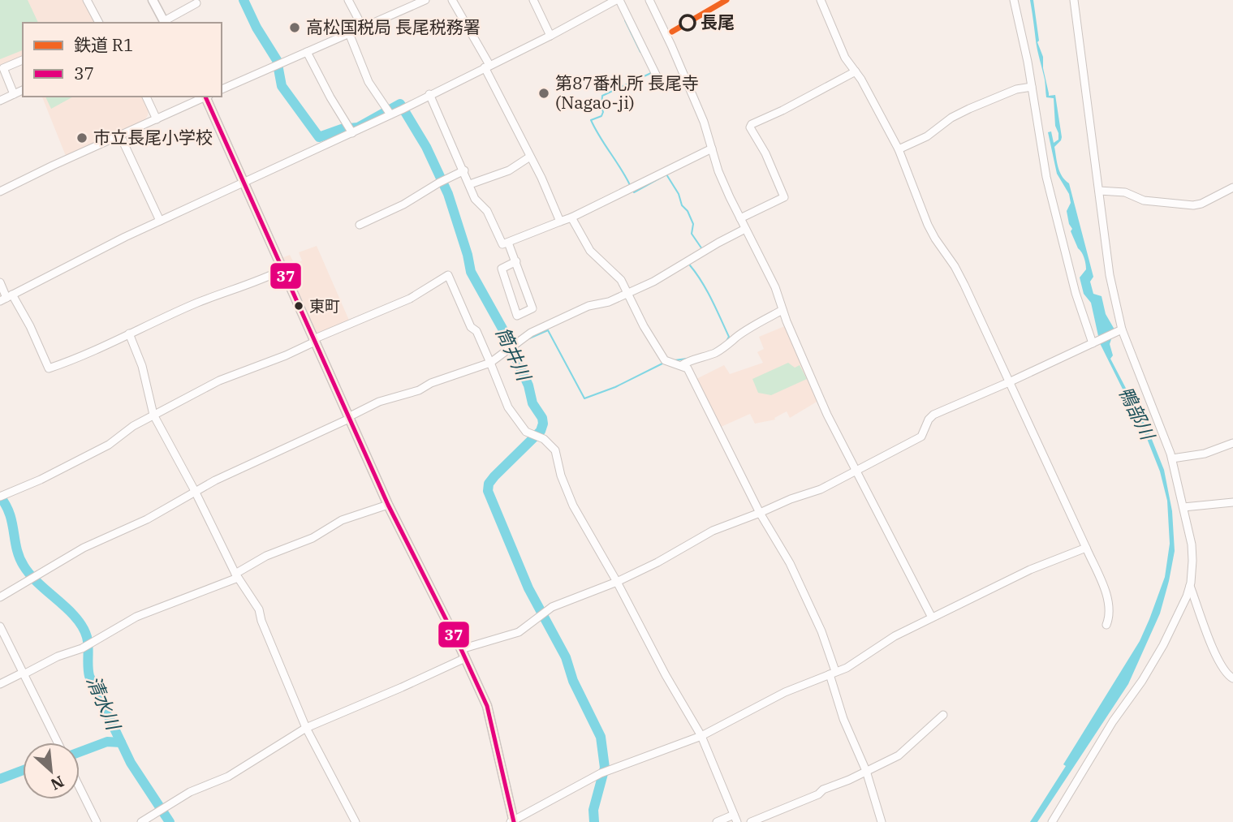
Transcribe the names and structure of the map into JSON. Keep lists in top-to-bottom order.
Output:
{
  "water": ["筒井川", "鴨部川", "清水川"],
  "places": [
    "長尾",
    "高松国税局 長尾税務署",
    "第87番札所 長尾寺 (Nagao-ji)",
    "市立長尾小学校",
    "東町"
  ],
  "lines": ["rail line R1", "transit line 37"],
  "legend": ["鉄道 R1", "37"],
  "north": "bottom right"
}
